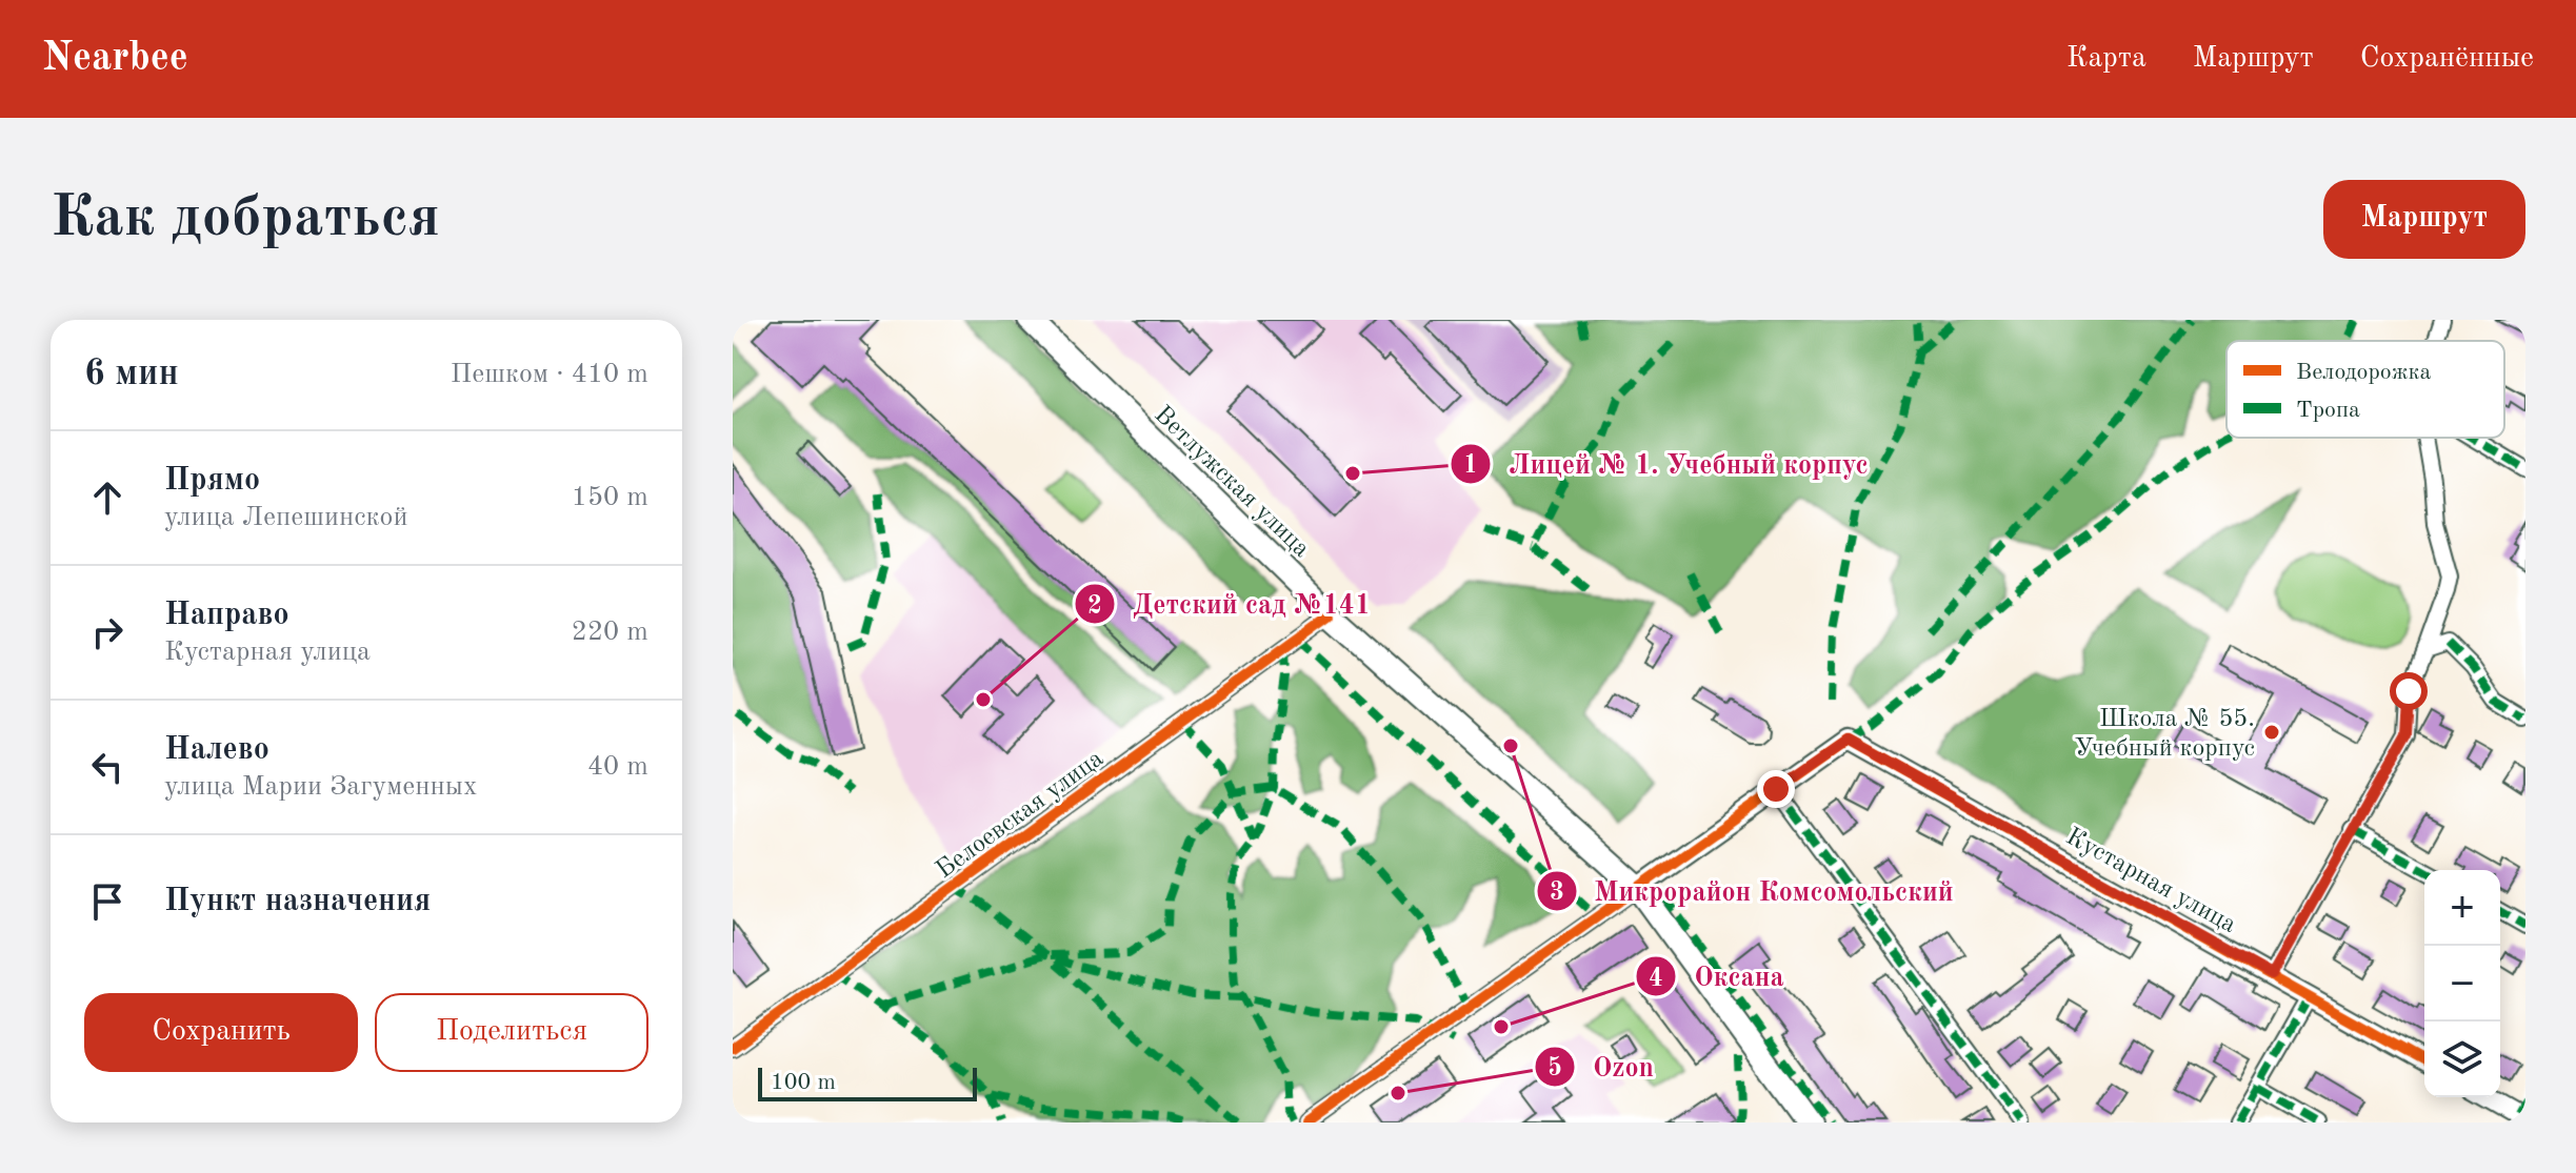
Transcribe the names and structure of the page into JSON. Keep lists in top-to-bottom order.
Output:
{
  "streets": {
    "main road": ["Ветлужская улица"],
    "street": ["Белоевская улица", "Кустарная улица"]
  },
  "crossings": [
    ["Ветлужская улица", "Белоевская улица"]
  ],
  "places": [
    "Лицей № 1. Учебный корпус",
    "Детский сад №141",
    "Школа № 55. Учебный корпус",
    "Микрорайон Комсомольский",
    "Оксана",
    "Ozon"
  ],
  "legend": ["Велодорожка", "Тропа"],
  "scale_bar": "100 m",
  "page": {
    "header": "Nearbee",
    "nav": ["Карта", "Маршрут", "Сохранённые"],
    "buttons": [
      "Маршрут",
      ["Сохранить", "Поделиться"]
    ],
    "title": "Как добраться",
    "heading": ["6 мин", "Пешком · 410 m"],
    "list": [
      ["Прямо", "улица Лепешинской", "150 m"],
      ["Направо", "Кустарная улица", "220 m"],
      ["Налево", "улица Марии Загуменных", "40 m"],
      "Пункт назначения"
    ],
    "map_buttons": ["+", "−"],
    "scale": "100 m"
  }
}
